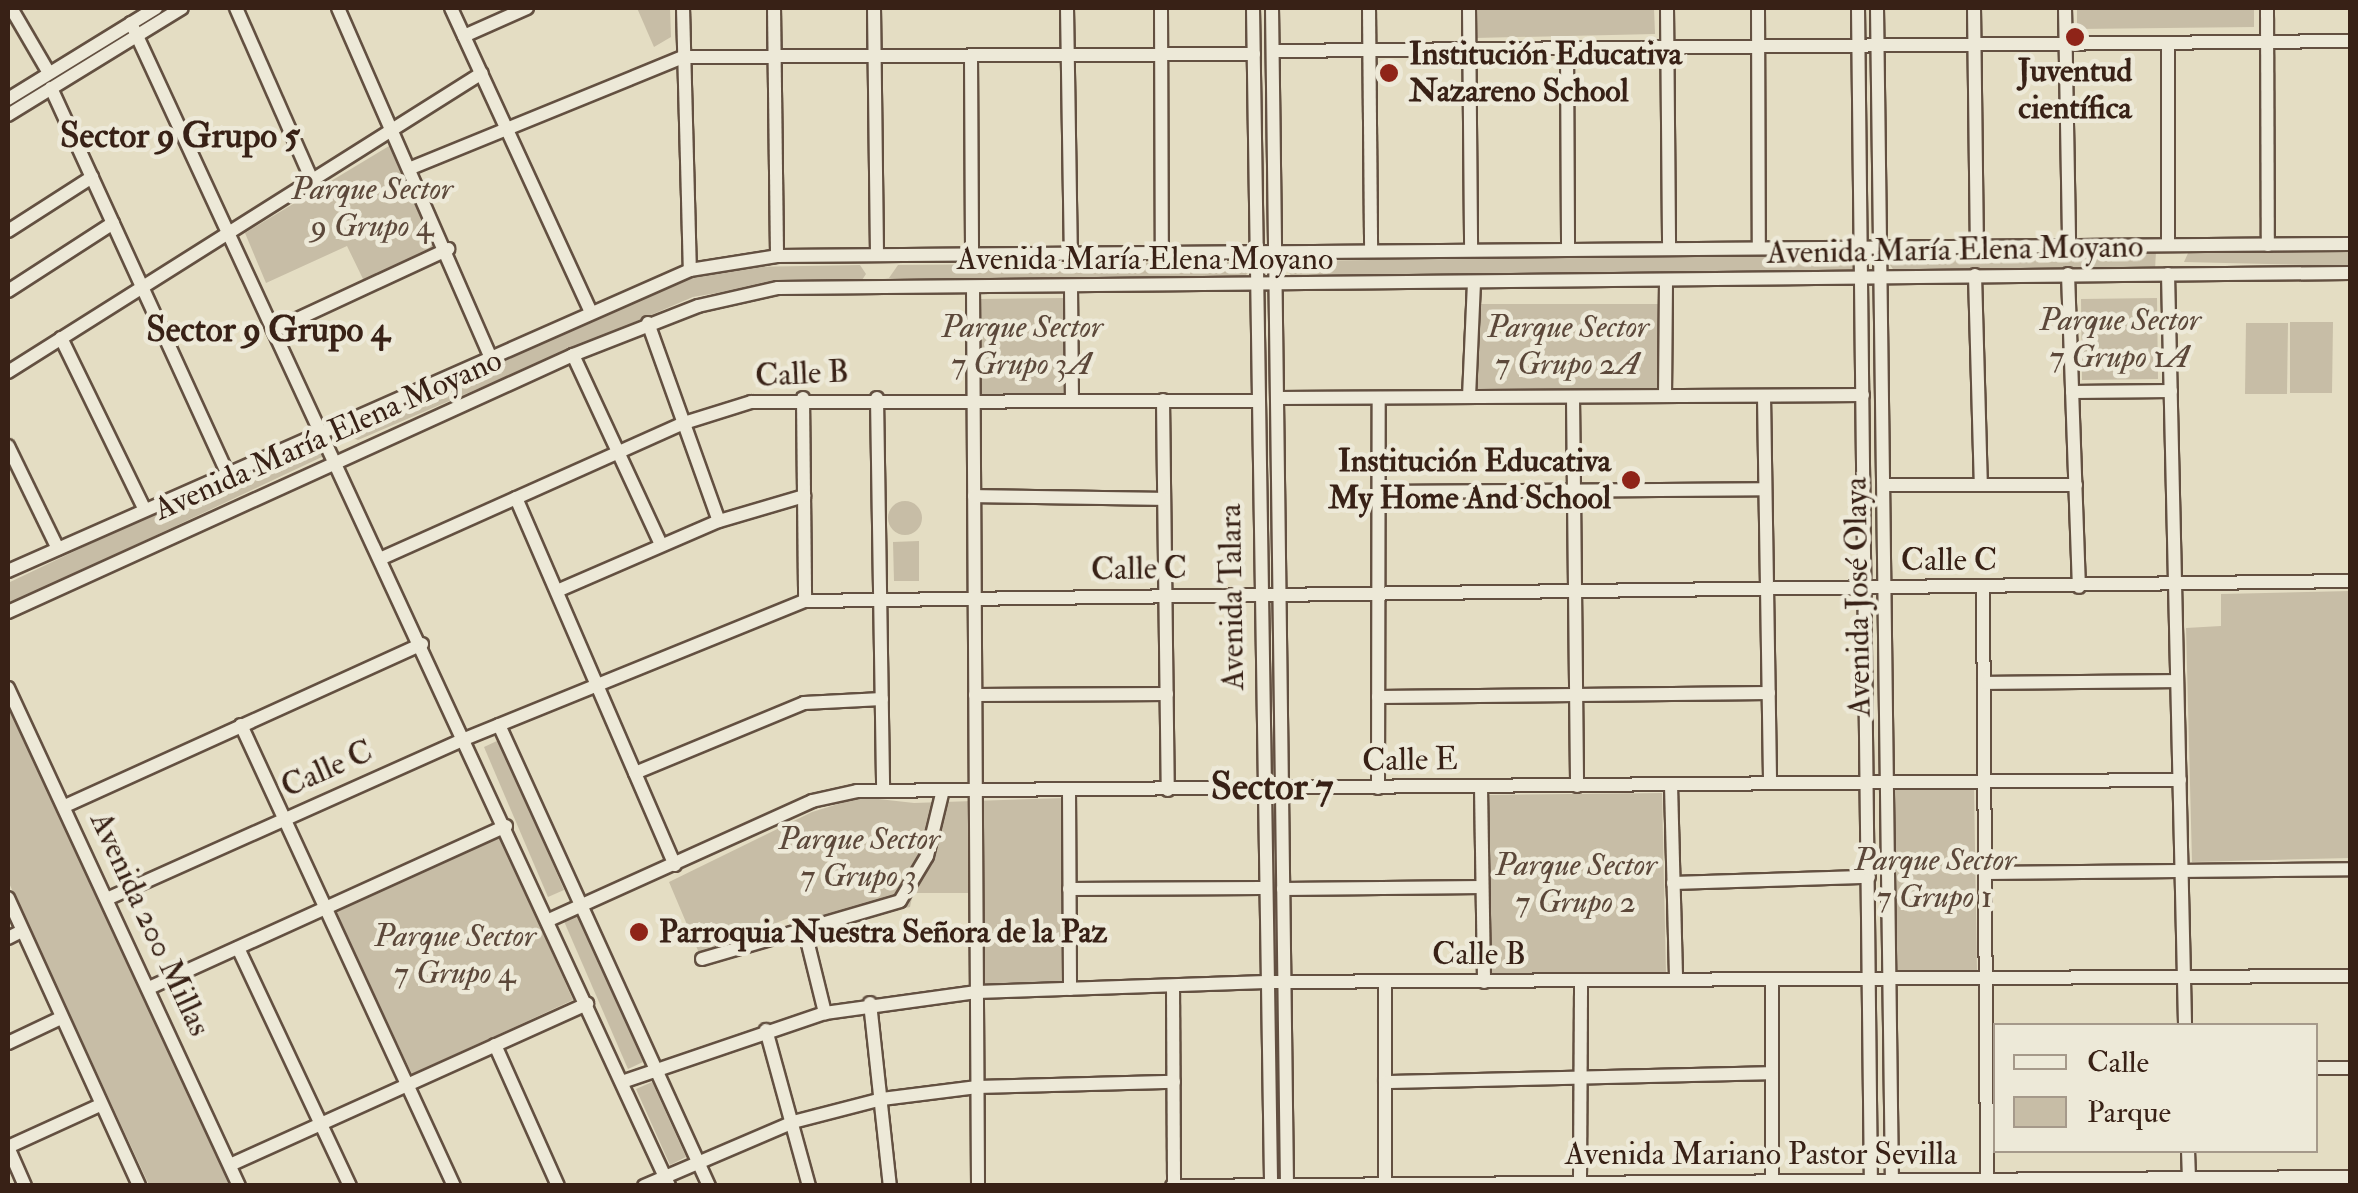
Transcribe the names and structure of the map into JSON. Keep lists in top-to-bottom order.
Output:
{
  "streets": {
    "street": [
      "Avenida María Elena Moyano",
      "Calle B",
      "Calle C",
      "Avenida Talara",
      "Avenida José Olaya",
      "Calle E",
      "Avenida 200 Millas",
      "Avenida Mariano Pastor Sevilla"
    ]
  },
  "crossings": [
    ["Avenida María Elena Moyano", "Avenida Talara"],
    ["Avenida María Elena Moyano", "Avenida José Olaya"],
    ["Calle B", "Avenida Talara"],
    ["Calle B", "Avenida José Olaya"],
    ["Calle C", "Avenida Talara"],
    ["Calle C", "Avenida José Olaya"],
    ["Calle C", "Avenida 200 Millas"],
    ["Avenida Talara", "Calle E"],
    ["Avenida Talara", "Avenida Mariano Pastor Sevilla"],
    ["Avenida José Olaya", "Calle E"],
    ["Avenida José Olaya", "Avenida Mariano Pastor Sevilla"]
  ],
  "districts": ["Sector 9 Grupo 5", "Sector 9 Grupo 4", "Sector 7"],
  "parks": [
    "Parque Sector 9 Grupo 4",
    "Parque Sector 7 Grupo 1A",
    "Parque Sector 7 Grupo 3A",
    "Parque Sector 7 Grupo 2A",
    "Parque Sector 7 Grupo 3",
    "Parque Sector 7 Grupo 1",
    "Parque Sector 7 Grupo 2",
    "Parque Sector 7 Grupo 4"
  ],
  "places": [
    "Juventud científica",
    "Institución Educativa Nazareno School",
    "Institución Educativa My Home And School",
    "Parroquia Nuestra Señora de la Paz"
  ],
  "legend": ["Calle", "Parque"]
}
